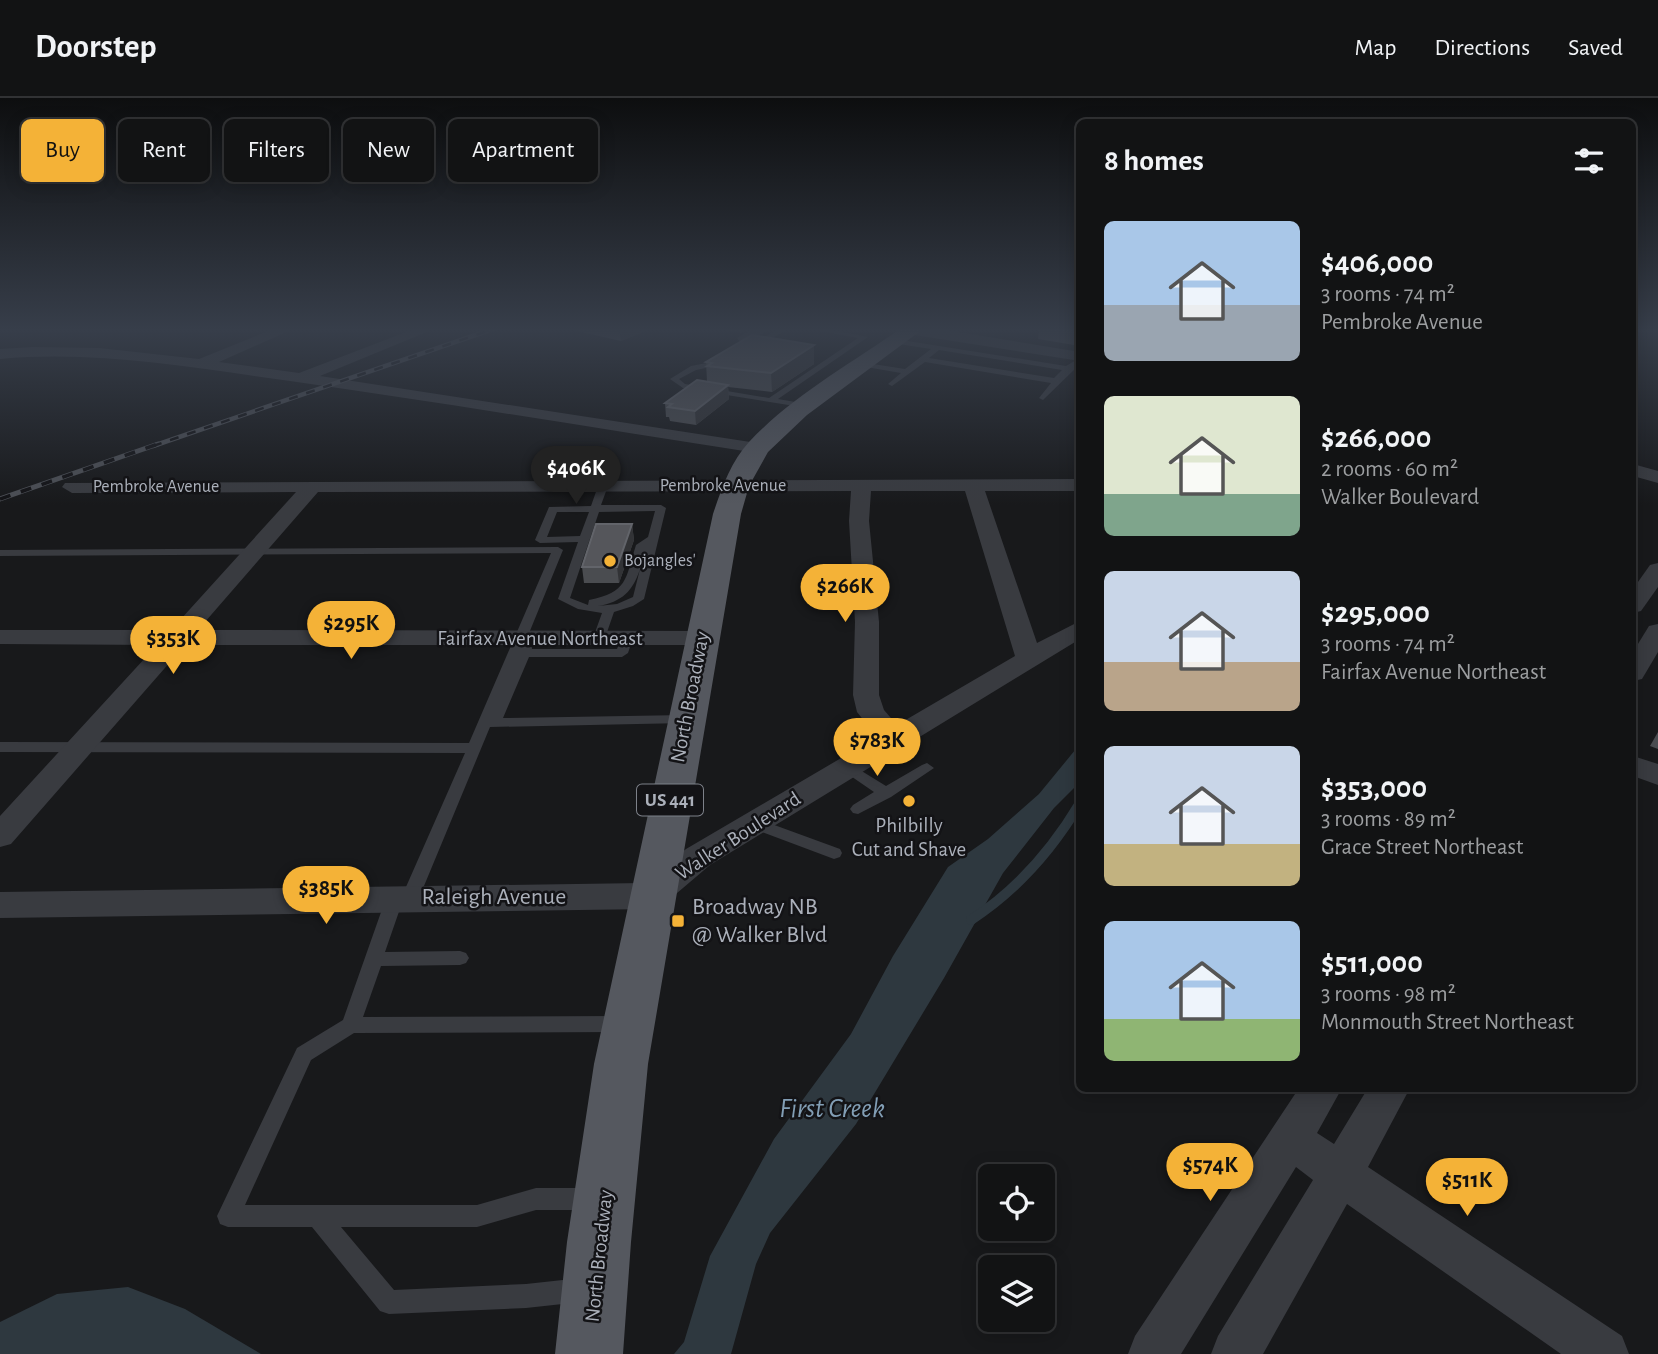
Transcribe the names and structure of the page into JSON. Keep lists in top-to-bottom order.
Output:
{
  "streets": {
    "main road": ["North Broadway", "US 441"],
    "street": [
      "Pembroke Avenue",
      "Fairfax Avenue Northeast",
      "Walker Boulevard",
      "Raleigh Avenue"
    ]
  },
  "crossings": [
    ["Pembroke Avenue", "North Broadway"],
    ["Fairfax Avenue Northeast", "North Broadway"],
    ["North Broadway", "Walker Boulevard"],
    ["North Broadway", "Raleigh Avenue"],
    ["Walker Boulevard", "Raleigh Avenue"]
  ],
  "water": ["First Creek"],
  "places": {
    "other": ["Bojangles'", "Philbilly Cut and Shave"],
    "transit": ["Broadway NB @ Walker Blvd"]
  },
  "page": {
    "header": "Doorstep",
    "nav": ["Map", "Directions", "Saved"],
    "chip": [
      "Buy",
      "Rent",
      "Filters",
      "New",
      "Apartment"
    ],
    "heading": "8 homes",
    "list": [
      {
        "name": "$406,000",
        "note": "3 rooms · 74 m² · Pembroke Avenue"
      },
      {
        "name": "$266,000",
        "note": "2 rooms · 60 m² · Walker Boulevard"
      },
      {
        "name": "$295,000",
        "note": "3 rooms · 74 m² · Fairfax Avenue Northeast"
      },
      {
        "name": "$353,000",
        "note": "3 rooms · 89 m² · Grace Street Northeast"
      },
      {
        "name": "$511,000",
        "note": "3 rooms · 98 m² · Monmouth Street Northeast"
      }
    ],
    "price": [
      "$406K",
      "$266K",
      "$295K",
      "$353K",
      "$783K",
      "$385K",
      "$574K",
      "$511K"
    ]
  }
}
